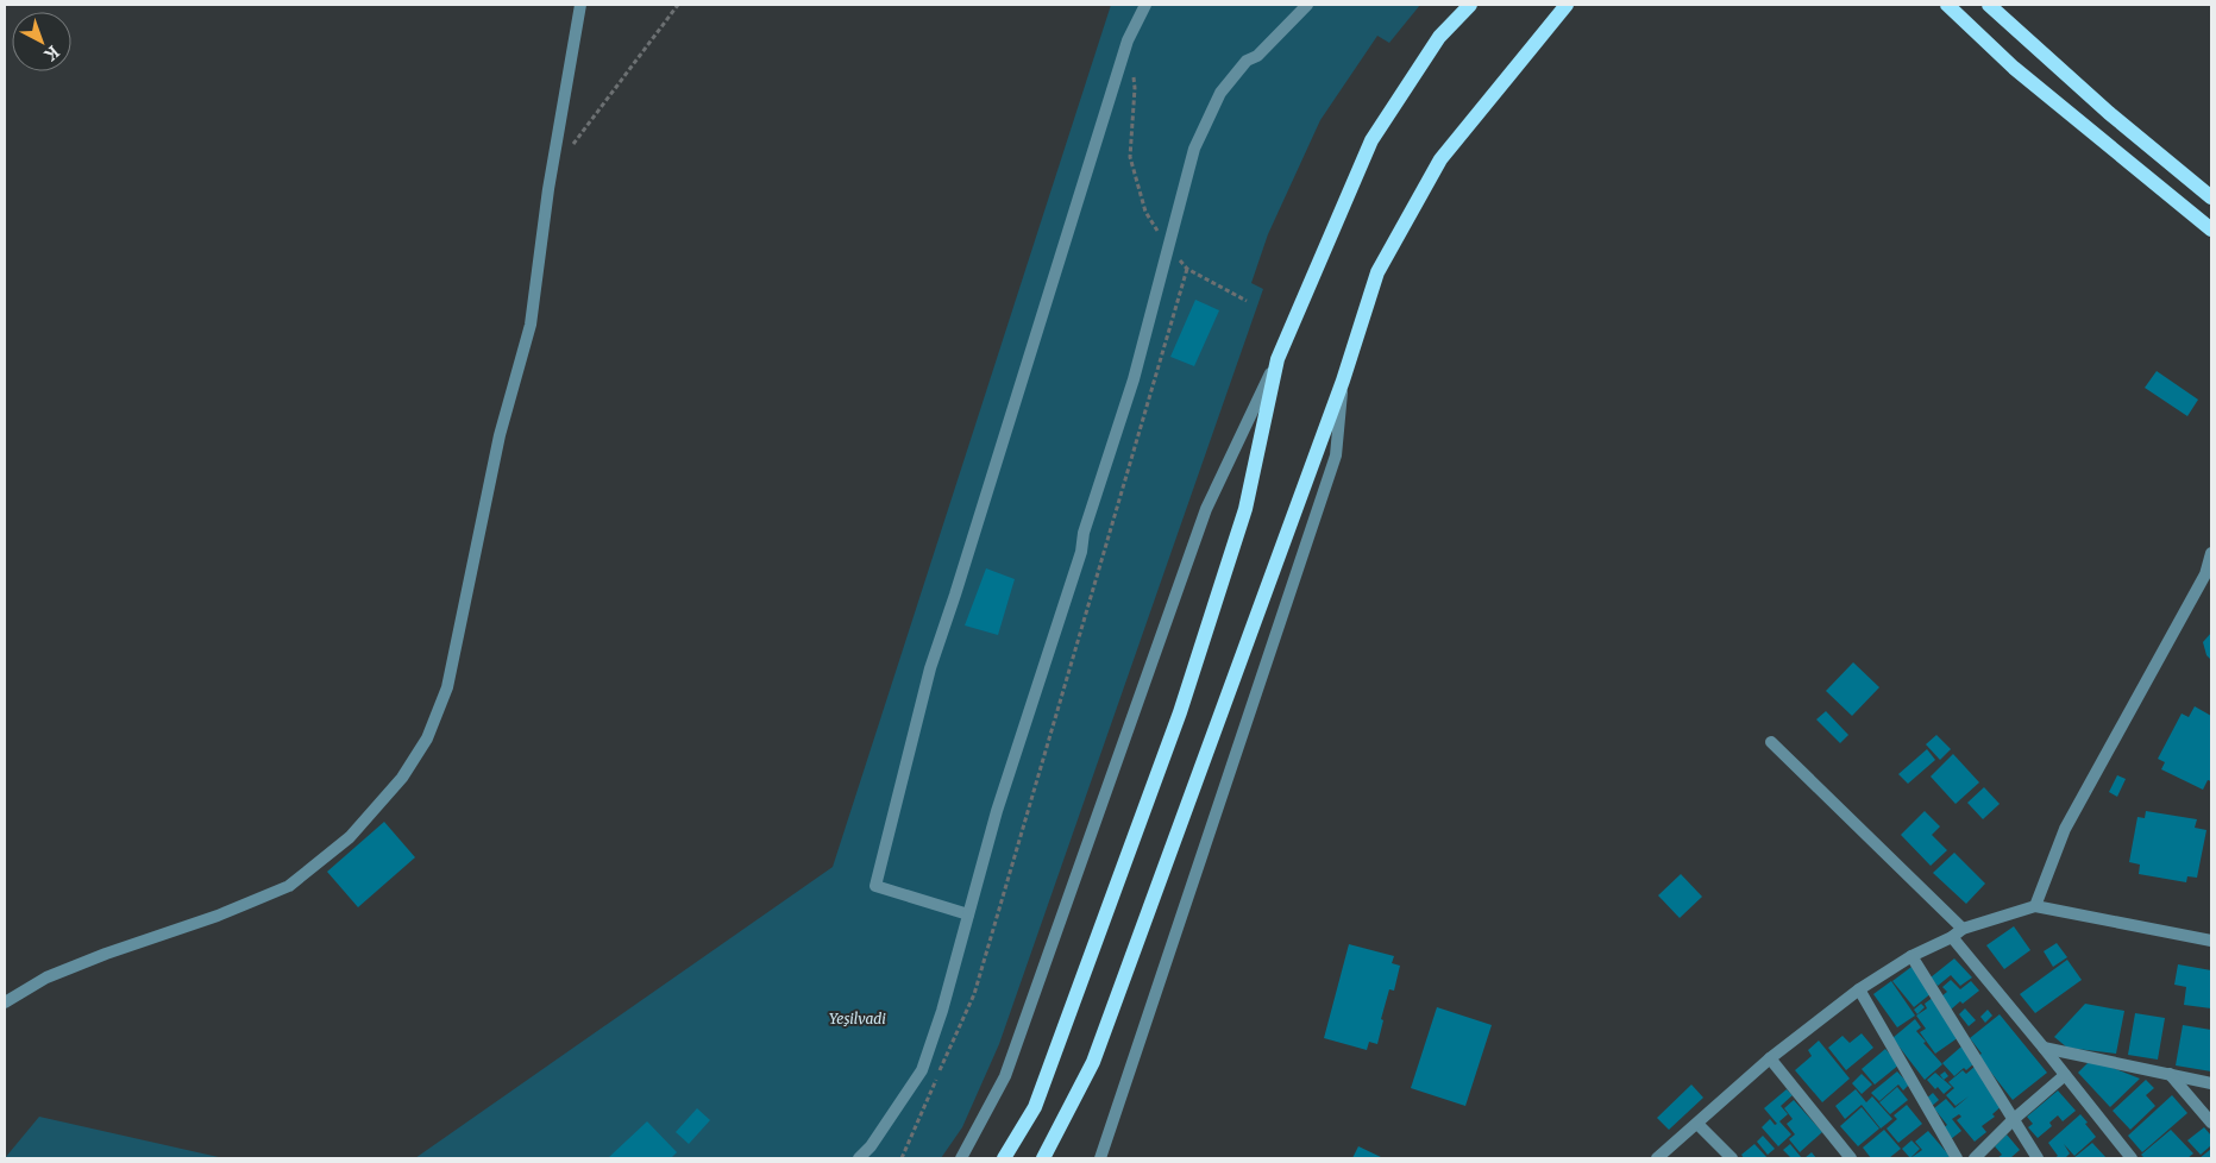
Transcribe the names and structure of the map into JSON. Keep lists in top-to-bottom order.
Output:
{
  "parks": ["Yeşilvadi"],
  "north": "bottom right"
}
